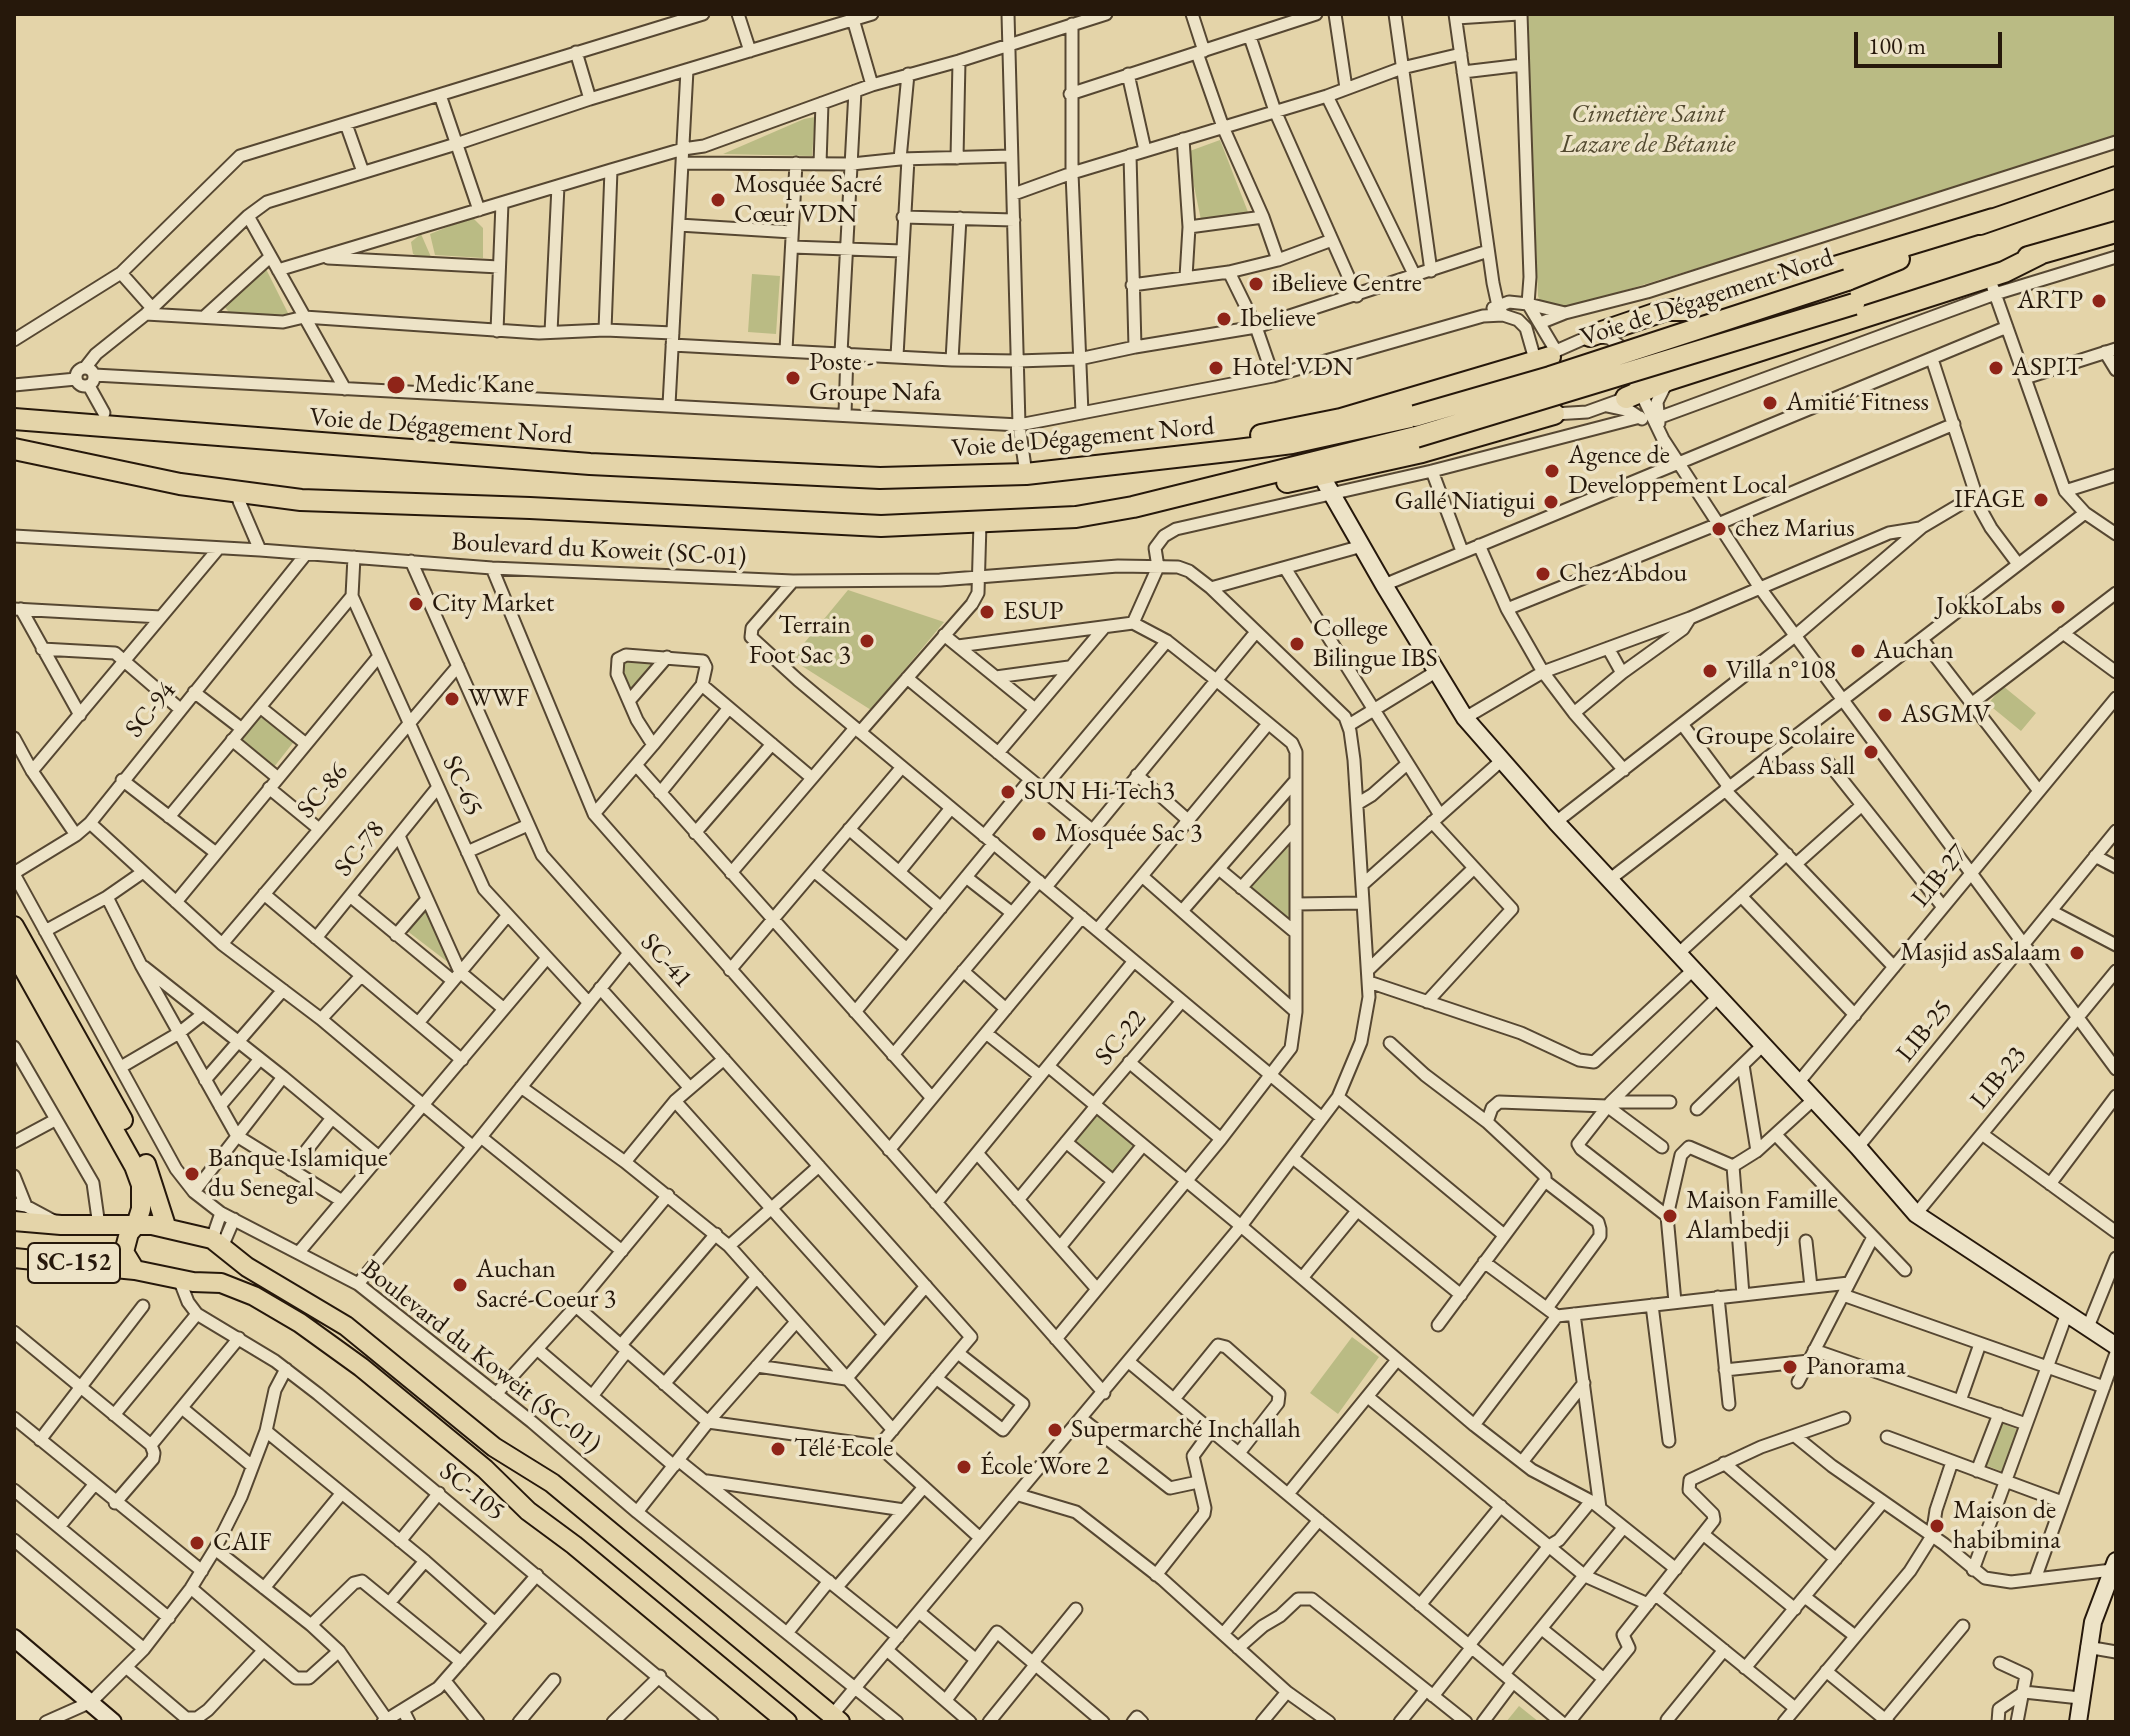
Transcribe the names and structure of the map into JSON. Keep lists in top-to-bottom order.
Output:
{
  "streets": {
    "highway": ["Voie de Dégagement Nord"],
    "main road": ["SC-152"],
    "street": [
      "Boulevard du Koweit (SC-01)",
      "SC-94",
      "SC-65",
      "SC-86",
      "SC-78",
      "LIB-27",
      "SC-41",
      "LIB-25",
      "SC-22",
      "LIB-23",
      "SC-105"
    ]
  },
  "crossings": [
    ["Boulevard du Koweit (SC-01)", "SC-94"],
    ["Boulevard du Koweit (SC-01)", "SC-65"],
    ["Boulevard du Koweit (SC-01)", "SC-41"],
    ["SC-65", "SC-86"],
    ["SC-65", "SC-78"],
    ["SC-86", "SC-41"]
  ],
  "parks": ["Cimetière Saint Lazare de Bétanie"],
  "places": [
    "Mosquée Sacré Cœur VDN",
    "iBelieve Centre",
    "ARTP",
    "Ibelieve",
    "Hotel VDN",
    "ASPIT",
    "Poste - Groupe Nafa",
    "Medic'Kane",
    "Amitié Fitness",
    "Agence de Developpement Local",
    "IFAGE",
    "Gallé Niatigui",
    "chez Marius",
    "Chez Abdou",
    "City Market",
    "JokkoLabs",
    "ESUP",
    "Terrain Foot Sac 3",
    "College Bilingue IBS",
    "Auchan",
    "Villa n°108",
    "WWF",
    "ASGMV",
    "Groupe Scolaire Abass Sall",
    "SUN Hi-Tech3",
    "Mosquée Sac 3",
    "Masjid asSalaam",
    "Banque Islamique du Senegal",
    "Maison Famille Alambedji",
    "Auchan Sacré-Coeur 3",
    "Panorama",
    "Supermarché Inchallah",
    "Télé Ecole",
    "École Wore 2",
    "Maison de habibmina",
    "CAIF"
  ],
  "scale_bar": "100 m"
}
